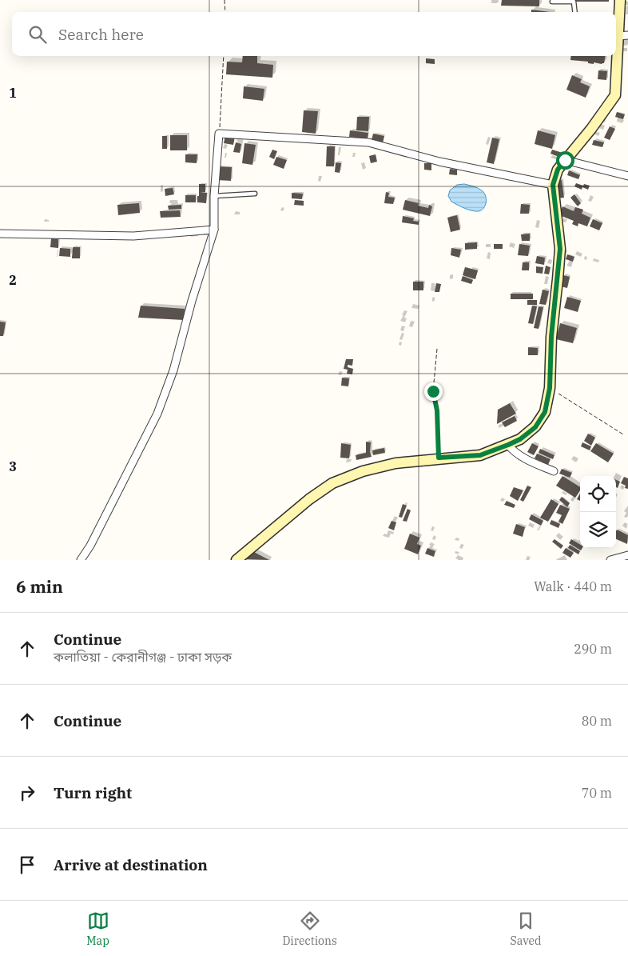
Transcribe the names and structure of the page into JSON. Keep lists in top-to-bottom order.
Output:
{
  "page": {
    "search": "Search here",
    "heading": ["6 min", "Walk · 440 m"],
    "list": [
      ["Continue", "কলাতিয়া - কেরানীগঞ্জ - ঢাকা সড়ক", "290 m"],
      ["Continue", "80 m"],
      ["Turn right", "70 m"],
      "Arrive at destination"
    ],
    "nav": ["Map", "Directions", "Saved"]
  },
  "grid": {
    "rows": ["1", "2", "3"]
  }
}
